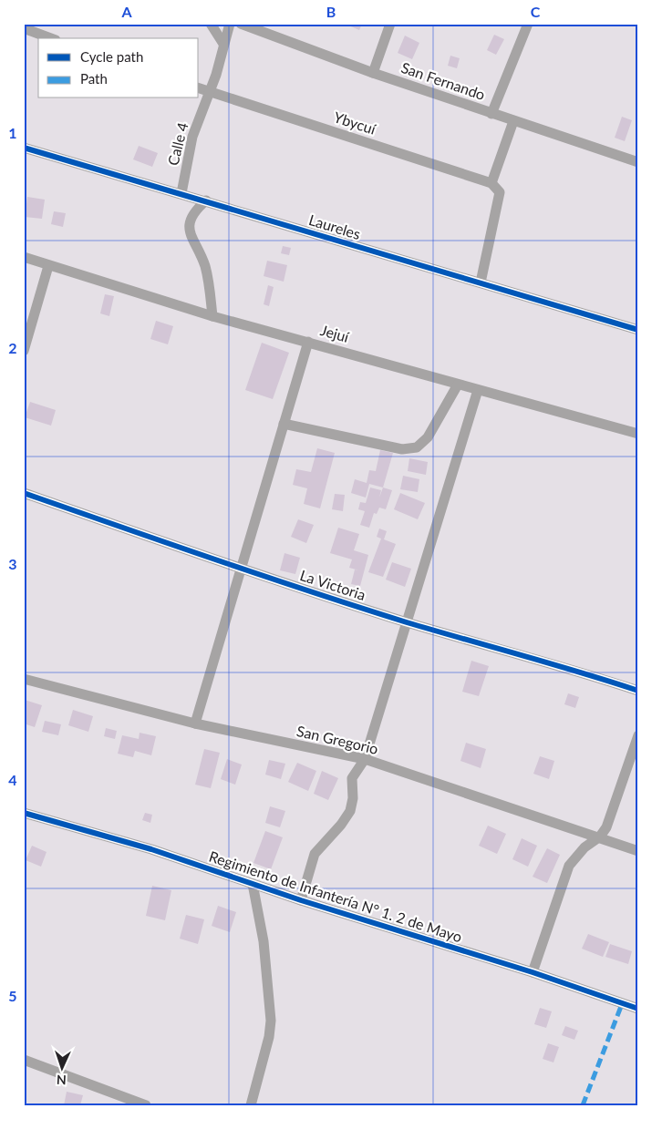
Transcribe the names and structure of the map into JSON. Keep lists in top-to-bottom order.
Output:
{
  "streets": {
    "street": [
      "San Fernando",
      "Ybycuí",
      "Calle 4",
      "Laureles",
      "Jejuí",
      "La Victoria",
      "San Gregorio",
      "Regimiento de Infantería N° 1. 2 de Mayo"
    ]
  },
  "crossings": [
    ["Ybycuí", "Calle 4"],
    ["Ybycuí", "Laureles"],
    ["Calle 4", "Laureles"]
  ],
  "legend": ["Cycle path", "Path"],
  "north": "bottom",
  "grid": {
    "columns": ["A", "B", "C"],
    "rows": [
      "1",
      "2",
      "3",
      "4",
      "5"
    ]
  }
}
